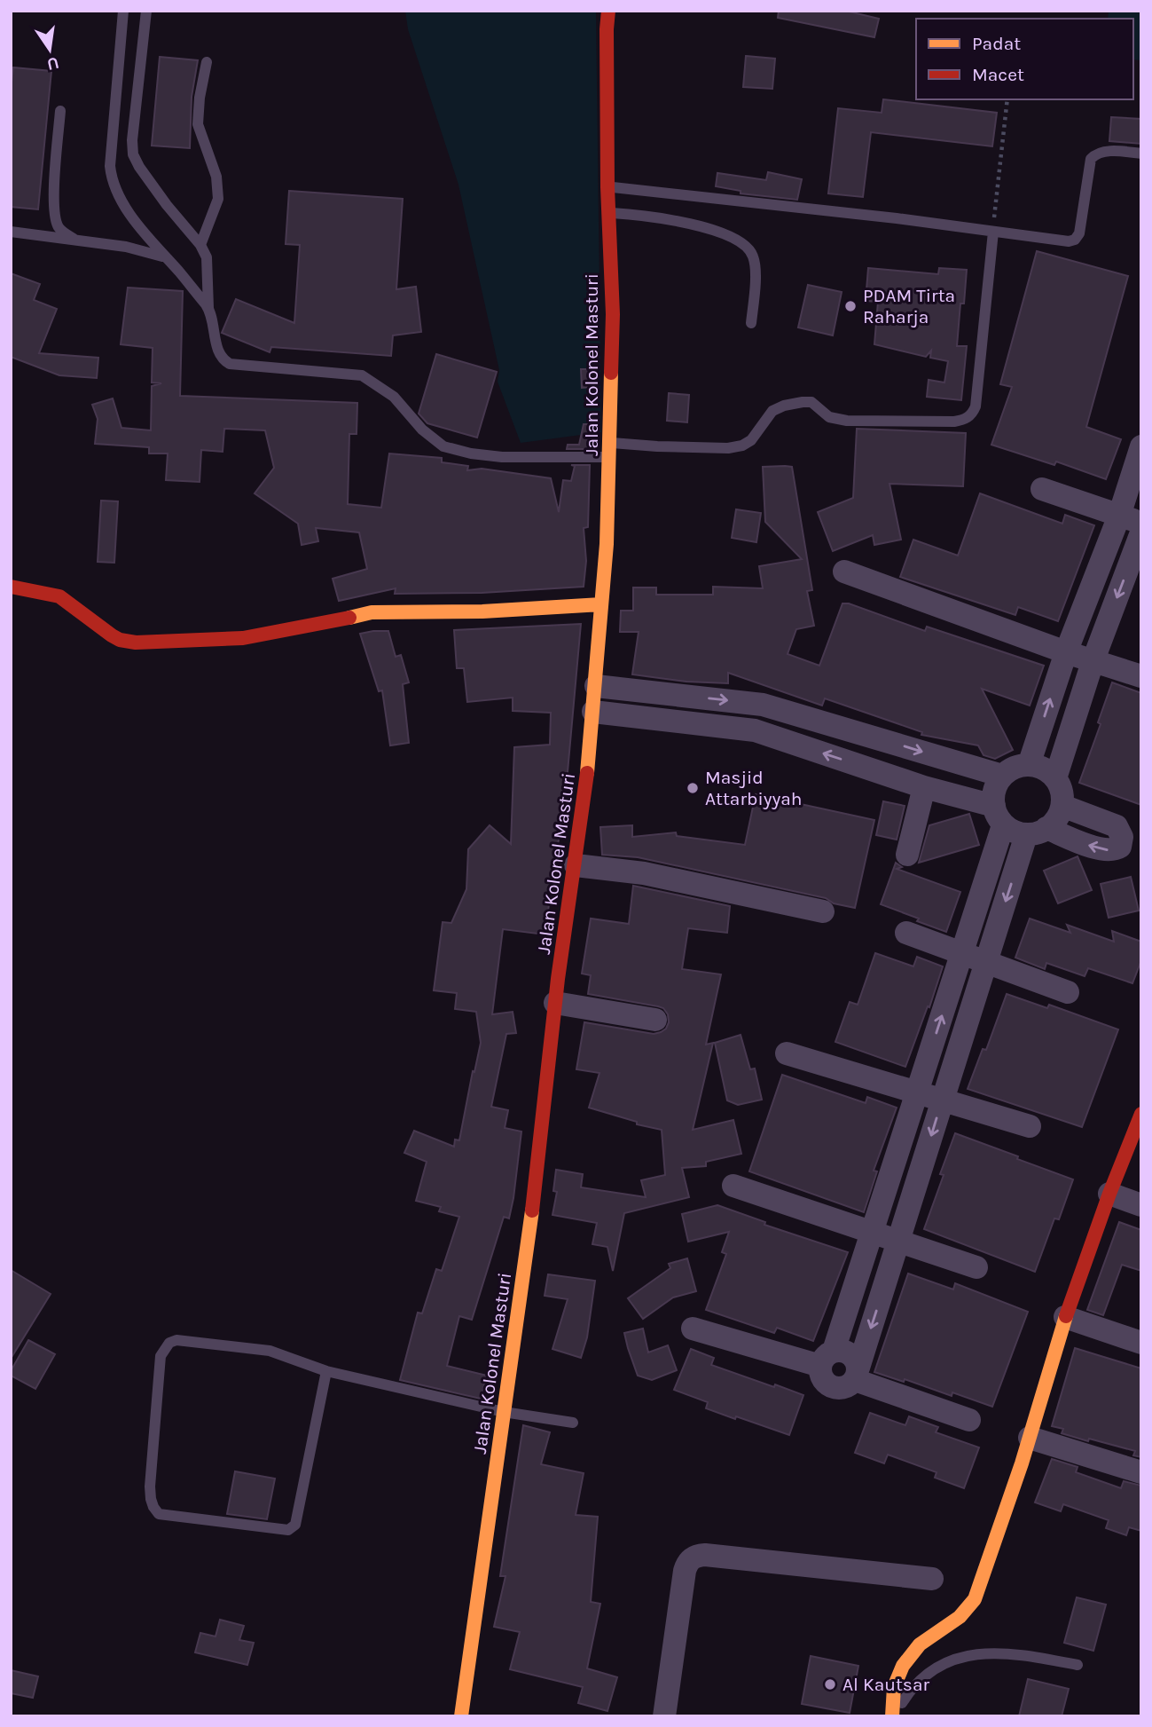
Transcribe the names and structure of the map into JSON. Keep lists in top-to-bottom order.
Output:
{
  "streets": {
    "main road": ["Jalan Kolonel Masturi"]
  },
  "places": ["PDAM Tirta Raharja", "Masjid Attarbiyyah", "Al Kautsar"],
  "legend": ["Padat", "Macet"],
  "north": "bottom"
}
